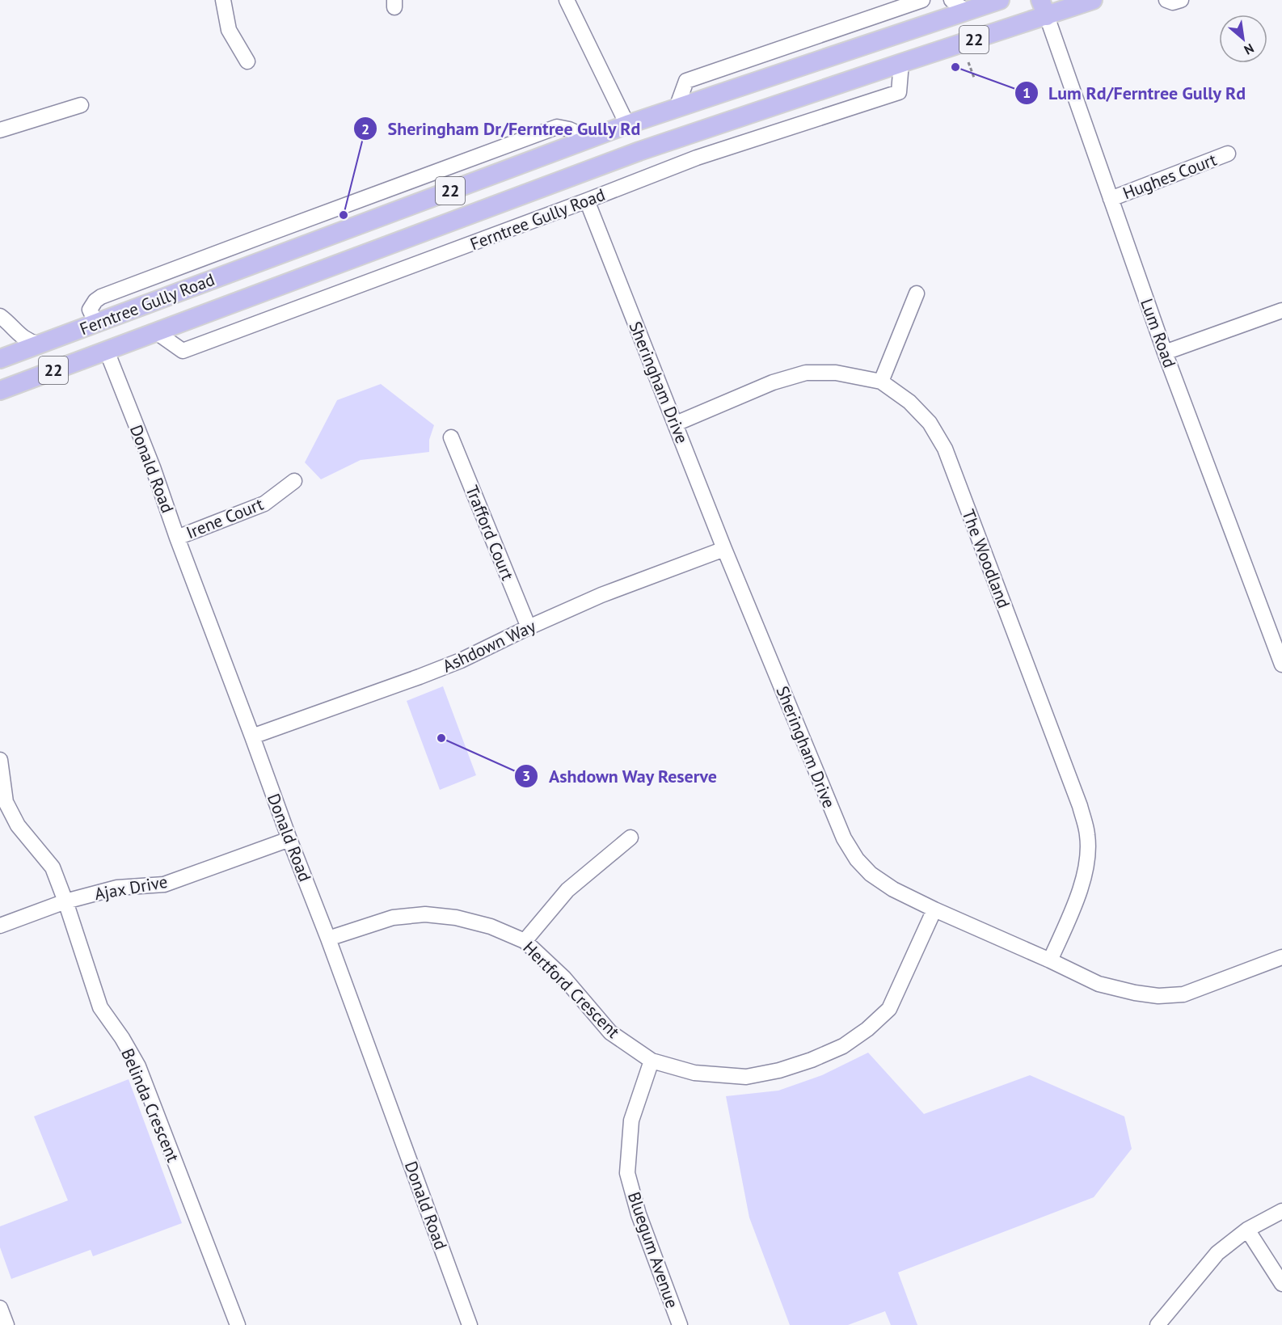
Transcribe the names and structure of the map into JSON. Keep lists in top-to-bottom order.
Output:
{
  "streets": {
    "main road": ["22", "Ferntree Gully Road"],
    "street": [
      "Hughes Court",
      "Lum Road",
      "Sheringham Drive",
      "Donald Road",
      "Irene Court",
      "Trafford Court",
      "The Woodland",
      "Ashdown Way",
      "Ajax Drive",
      "Hertford Crescent",
      "Belinda Crescent",
      "Bluegum Avenue"
    ]
  },
  "crossings": [
    ["Hughes Court", "Lum Road"],
    ["Ferntree Gully Road", "Lum Road"],
    ["Ferntree Gully Road", "Sheringham Drive"],
    ["Ferntree Gully Road", "Donald Road"],
    ["Sheringham Drive", "The Woodland"],
    ["Sheringham Drive", "Ashdown Way"],
    ["Sheringham Drive", "Hertford Crescent"],
    ["Donald Road", "Irene Court"],
    ["Donald Road", "Ashdown Way"],
    ["Donald Road", "Ajax Drive"],
    ["Donald Road", "Hertford Crescent"],
    ["Trafford Court", "Ashdown Way"],
    ["Ajax Drive", "Belinda Crescent"],
    ["Hertford Crescent", "Bluegum Avenue"]
  ],
  "places": ["Lum Rd/Ferntree Gully Rd", "Sheringham Dr/Ferntree Gully Rd", "Ashdown Way Reserve"],
  "north": "bottom right"
}
